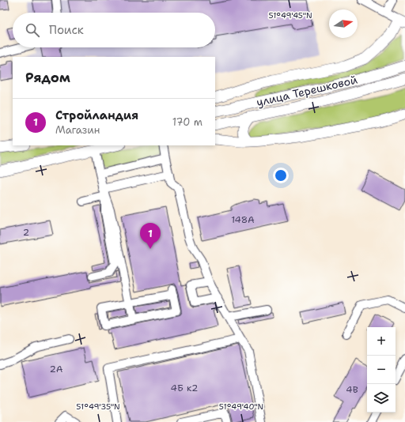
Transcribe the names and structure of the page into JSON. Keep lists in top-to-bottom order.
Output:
{
  "streets": {
    "main road": ["улица Терешковой"]
  },
  "house_numbers": [
    "148А",
    "2",
    "2А",
    "4Б к2",
    "4В"
  ],
  "north": "right",
  "page": {
    "search": "Поиск",
    "heading": "Рядом",
    "list": [
      {
        "mark": "1",
        "name": "Стройландия",
        "note": "Магазин",
        "value": "170 m"
      }
    ],
    "pins": "1",
    "map_buttons": ["+", "−"]
  },
  "coordinates": ["51°49'45\"N", "51°49'35\"N", "51°49'40\"N"]
}
